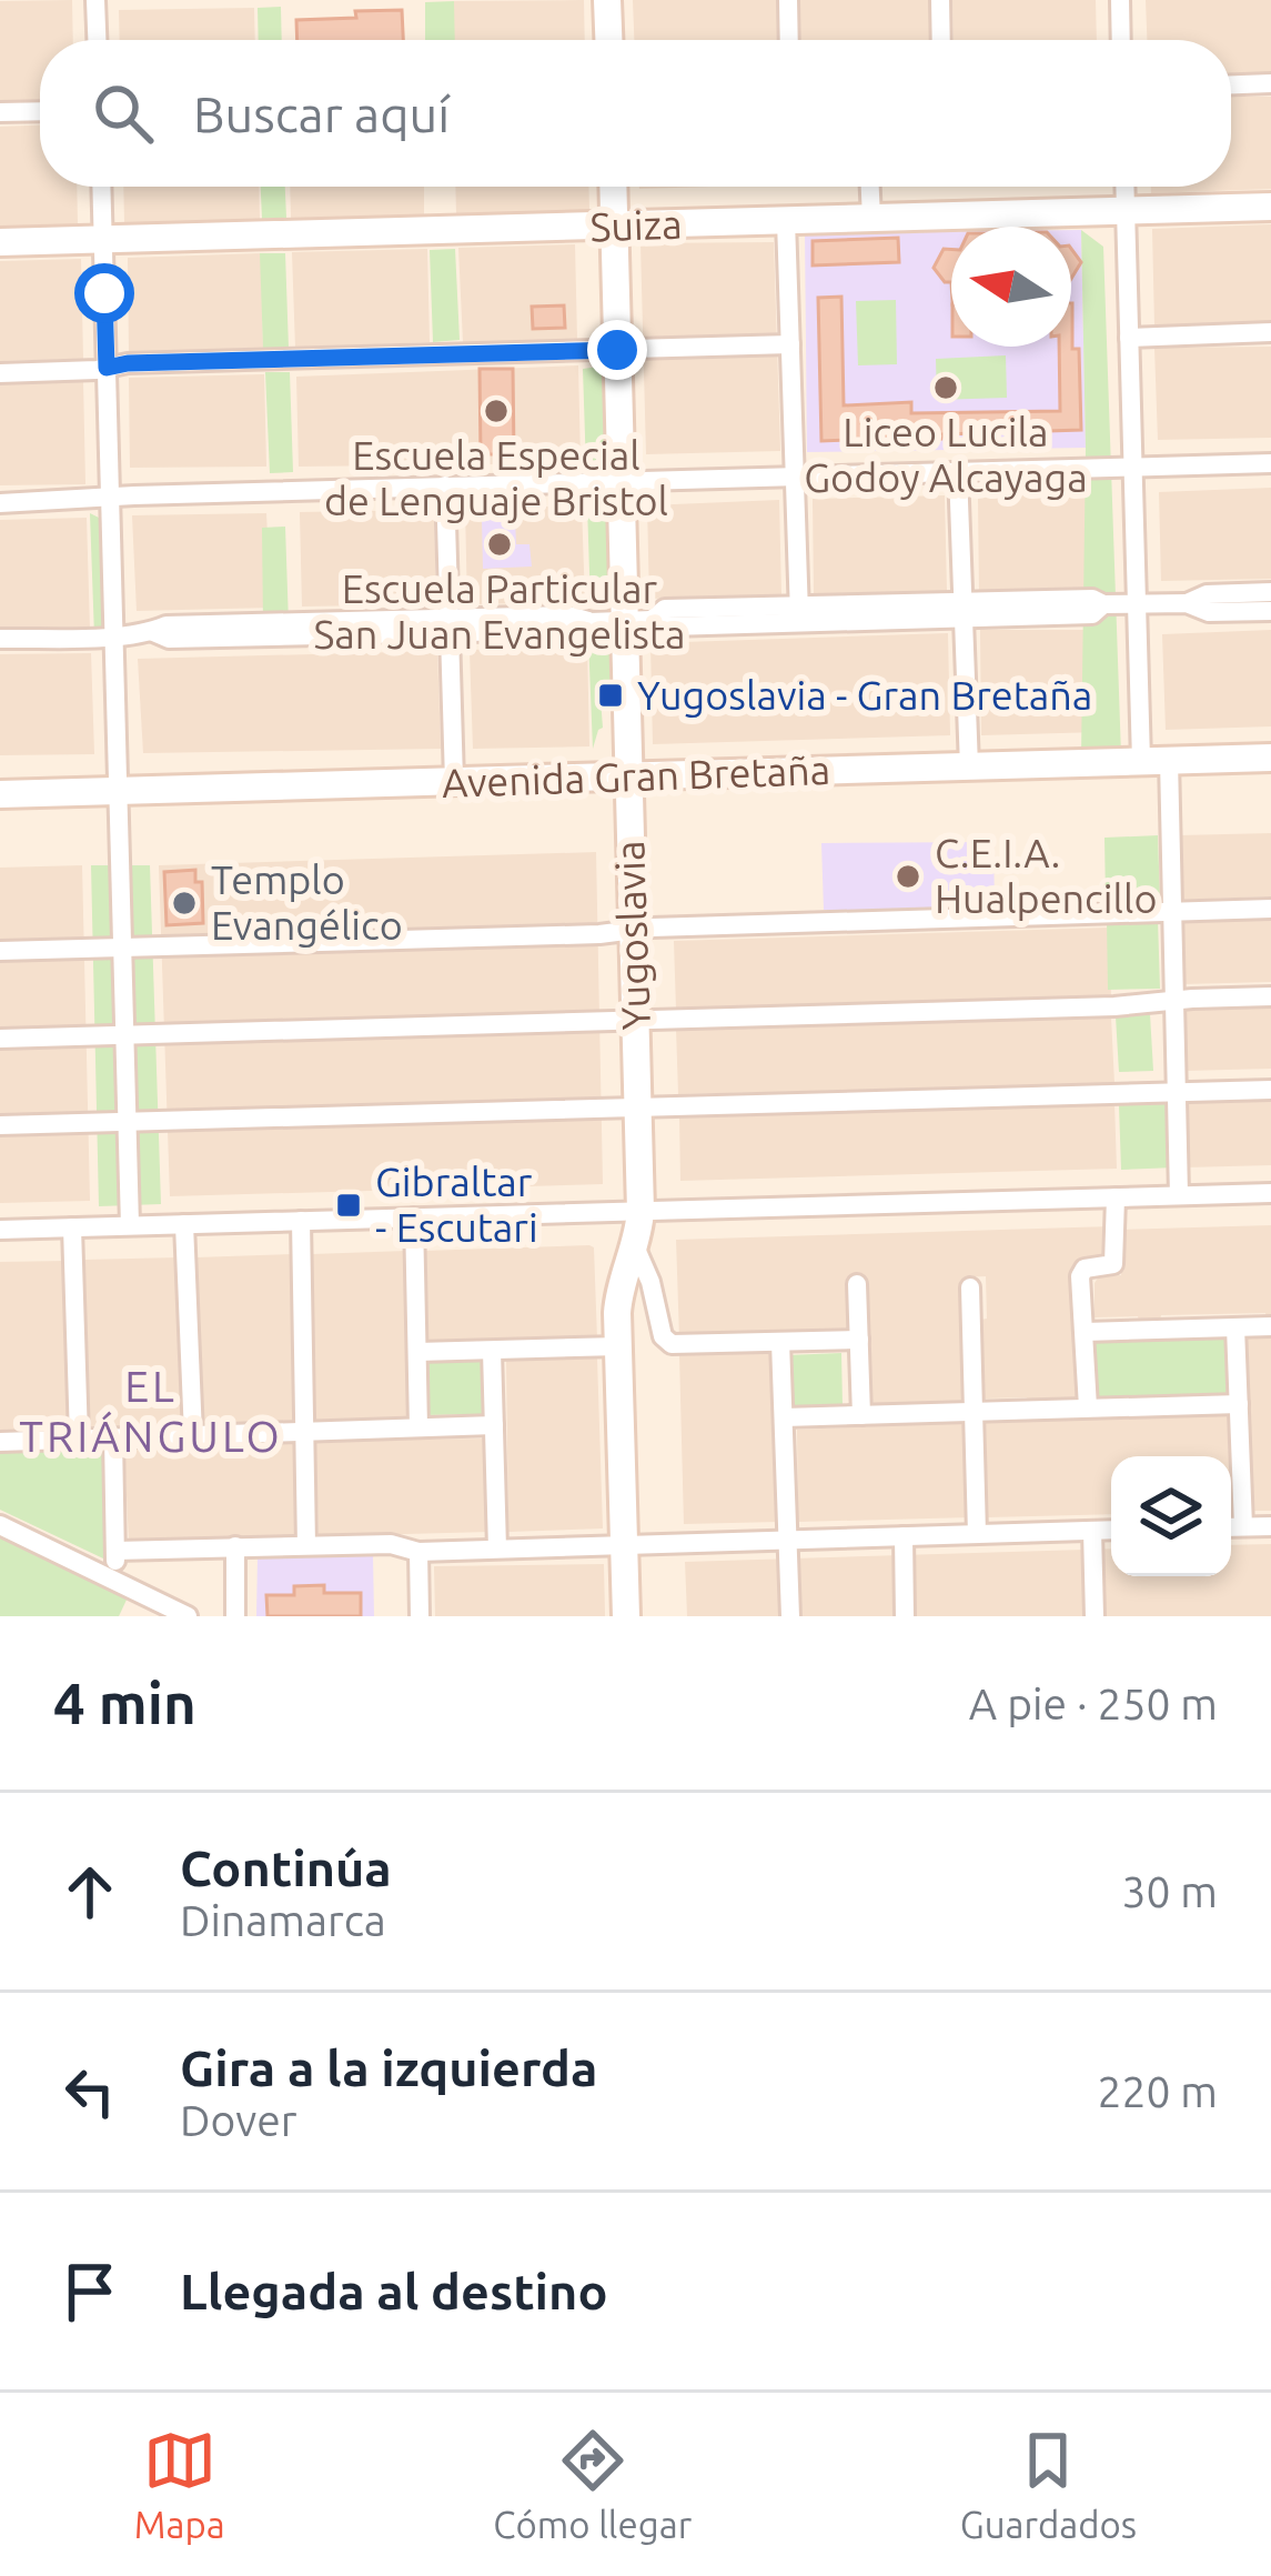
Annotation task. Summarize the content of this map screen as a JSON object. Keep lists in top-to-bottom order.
{
  "streets": {
    "street": ["Suiza", "Avenida Gran Bretaña", "Yugoslavia"]
  },
  "crossings": [
    ["Suiza", "Yugoslavia"],
    ["Avenida Gran Bretaña", "Yugoslavia"]
  ],
  "districts": ["EL TRIÁNGULO"],
  "places": {
    "other": [
      "Liceo Lucila Godoy Alcayaga",
      "Escuela Especial de Lenguaje Bristol",
      "Escuela Particular San Juan Evangelista",
      "C.E.I.A. Hualpencillo",
      "Templo Evangélico"
    ],
    "transit": ["Yugoslavia - Gran Bretaña", "Gibraltar - Escutari"]
  },
  "north": "left",
  "page": {
    "search": "Buscar aquí",
    "heading": ["4 min", "A pie · 250 m"],
    "list": [
      ["Continúa", "Dinamarca", "30 m"],
      ["Gira a la izquierda", "Dover", "220 m"],
      "Llegada al destino"
    ],
    "nav": ["Mapa", "Cómo llegar", "Guardados"]
  }
}
